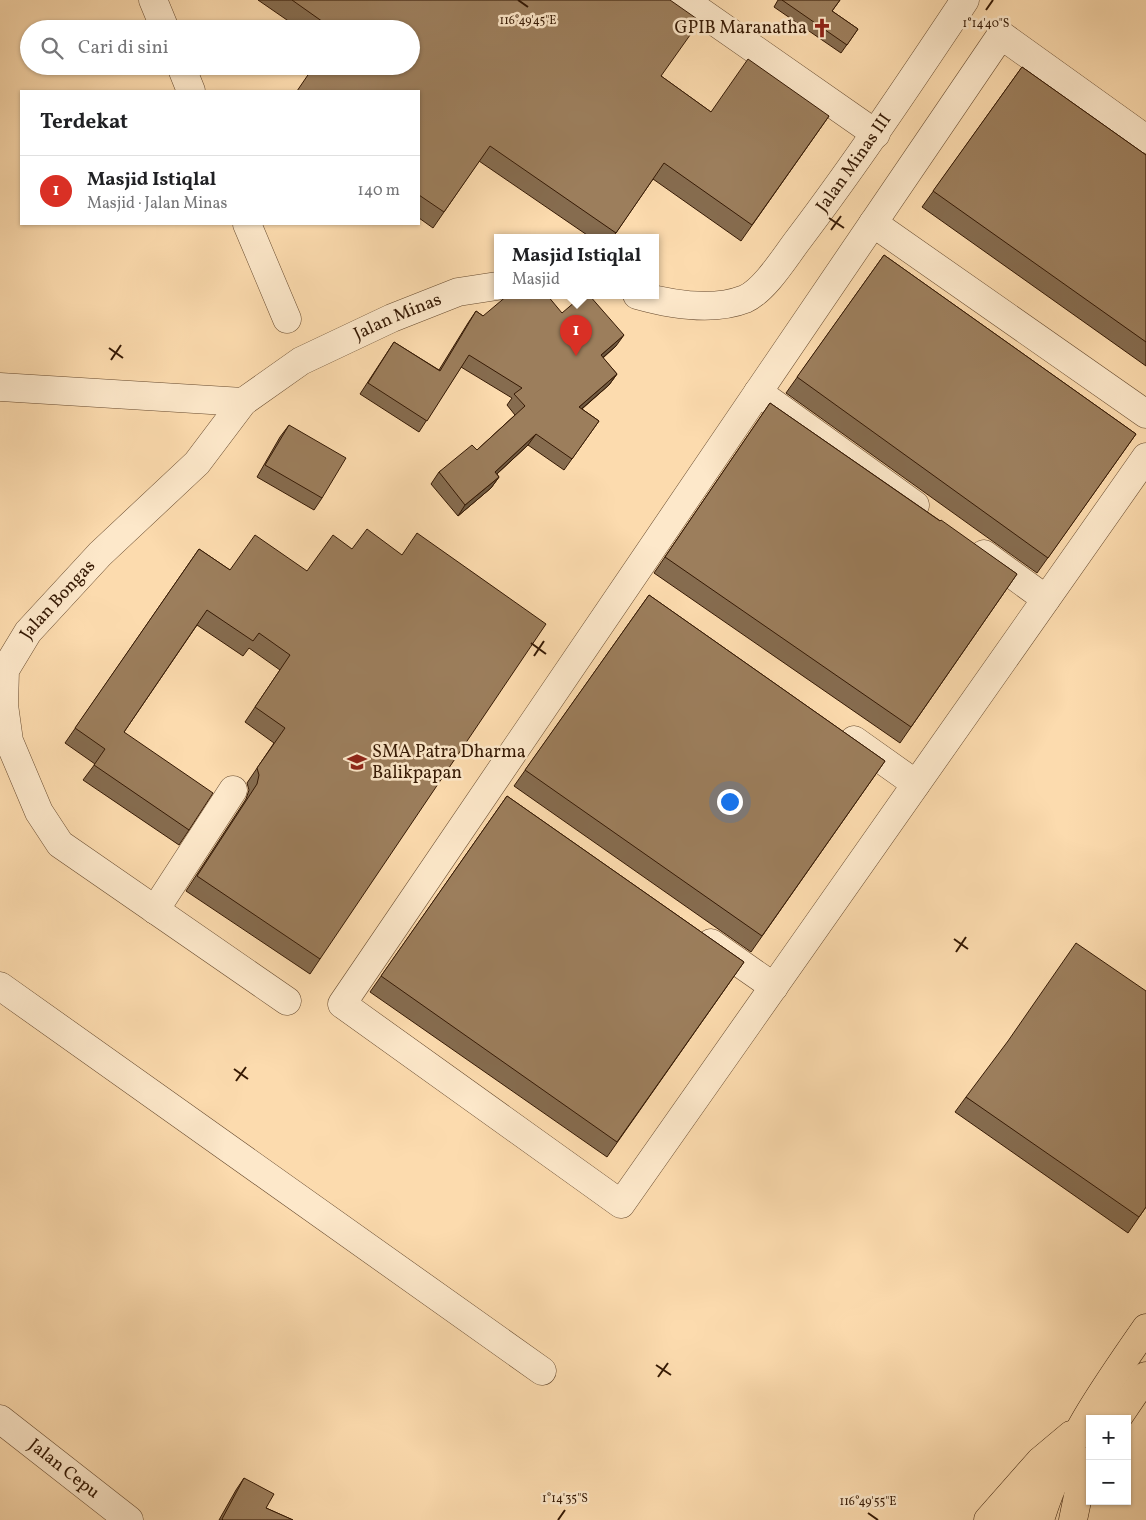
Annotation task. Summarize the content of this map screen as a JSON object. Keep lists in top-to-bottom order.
{
  "streets": {
    "street": [
      "Jalan Minas III",
      "Jalan Minas",
      "Jalan Bongas",
      "Jalan Cepu"
    ]
  },
  "crossings": [
    ["Jalan Minas", "Jalan Bongas"]
  ],
  "places": {
    "church": ["GPIB Maranatha"],
    "school or university": ["SMA Patra Dharma Balikpapan"]
  },
  "page": {
    "search": "Cari di sini",
    "heading": "Terdekat",
    "list": [
      {
        "mark": "1",
        "name": "Masjid Istiqlal",
        "note": "Masjid · Jalan Minas",
        "value": "140 m"
      }
    ],
    "popup": ["Masjid Istiqlal", "Masjid"],
    "pins": "1",
    "map_buttons": ["+", "−"]
  },
  "coordinates": [
    "116°49'45\"E",
    "1°14'40\"S",
    "1°14'35\"S",
    "116°49'55\"E"
  ]
}
